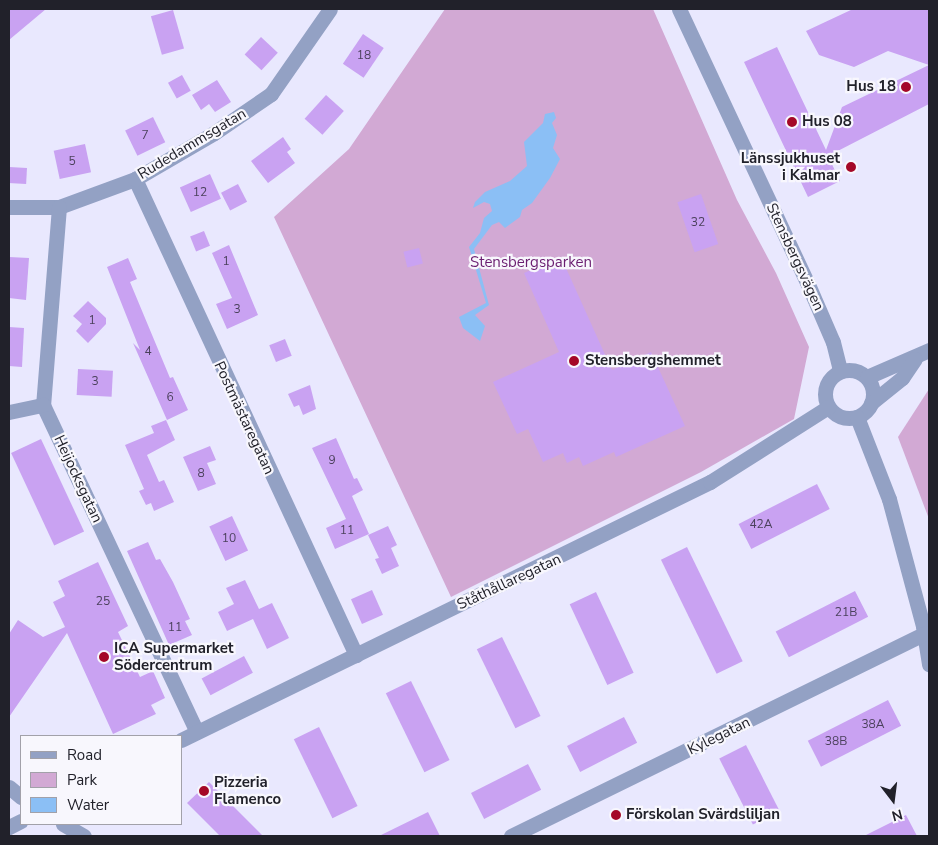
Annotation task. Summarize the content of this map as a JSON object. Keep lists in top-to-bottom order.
{
  "streets": {
    "street": [
      "Rudedammsgatan",
      "Stensbergsvägen",
      "Postmästaregatan",
      "Heijocksgatan",
      "Ståthållaregatan",
      "Kylegatan"
    ]
  },
  "crossings": [
    ["Rudedammsgatan", "Postmästaregatan"],
    ["Rudedammsgatan", "Heijocksgatan"],
    ["Stensbergsvägen", "Ståthållaregatan"],
    ["Postmästaregatan", "Ståthållaregatan"],
    ["Heijocksgatan", "Ståthållaregatan"]
  ],
  "parks": ["Stensbergsparken"],
  "places": [
    "Hus 18",
    "Hus 08",
    "Länssjukhuset i Kalmar",
    "Stensbergshemmet",
    "ICA Supermarket Södercentrum",
    "Pizzeria Flamenco",
    "Förskolan Svärdsliljan"
  ],
  "house_numbers": [
    "18",
    "7",
    "5",
    "12",
    "32",
    "1",
    "3",
    "1",
    "4",
    "3",
    "6",
    "9",
    "8",
    "42A",
    "11",
    "10",
    "25",
    "21B",
    "11",
    "38A",
    "38B"
  ],
  "legend": ["Road", "Park", "Water"],
  "north": "bottom"
}
